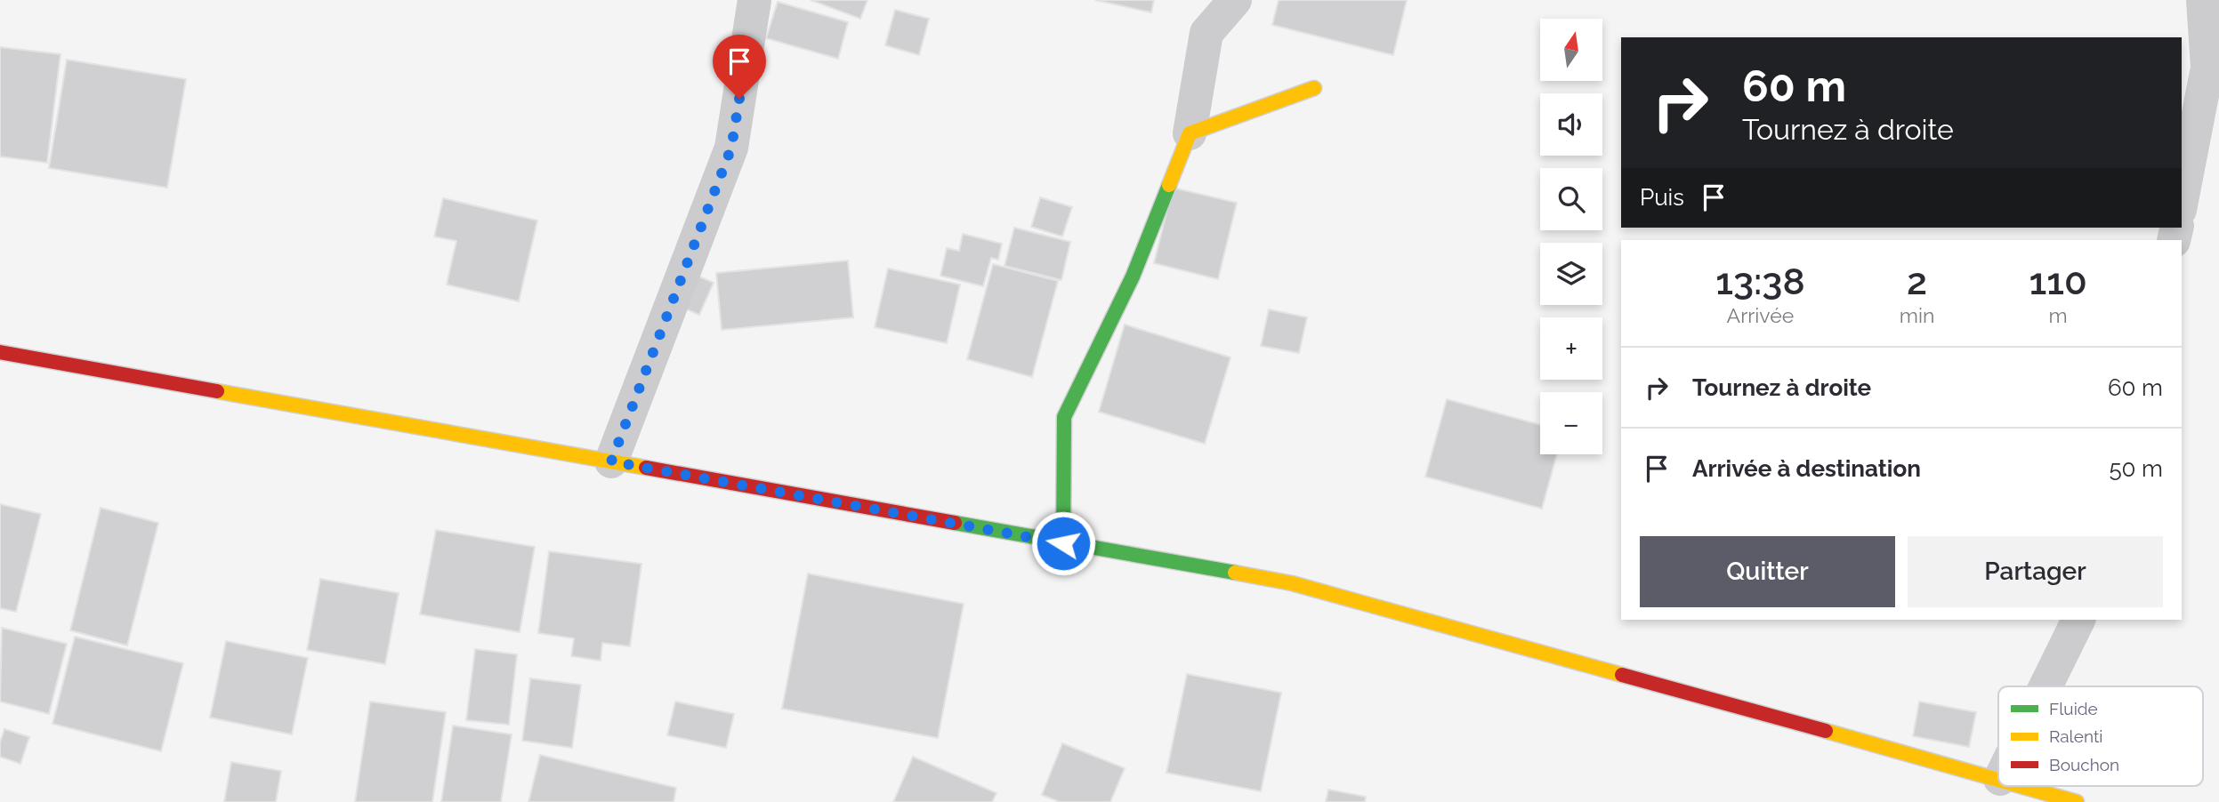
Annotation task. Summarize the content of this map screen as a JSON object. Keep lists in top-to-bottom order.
{
  "legend": ["Fluide", "Ralenti", "Bouchon"],
  "north": "top",
  "page": {
    "map_buttons": ["+", "−"],
    "turn": ["60 m", "Tournez à droite"],
    "then": "Puis",
    "eta": [
      "13:38",
      "Arrivée",
      "2",
      "min",
      "110",
      "m"
    ],
    "list": [
      {
        "name": "Tournez à droite",
        "value": "60 m"
      },
      {
        "name": "Arrivée à destination",
        "value": "50 m"
      }
    ],
    "buttons": ["Quitter", "Partager"]
  }
}
